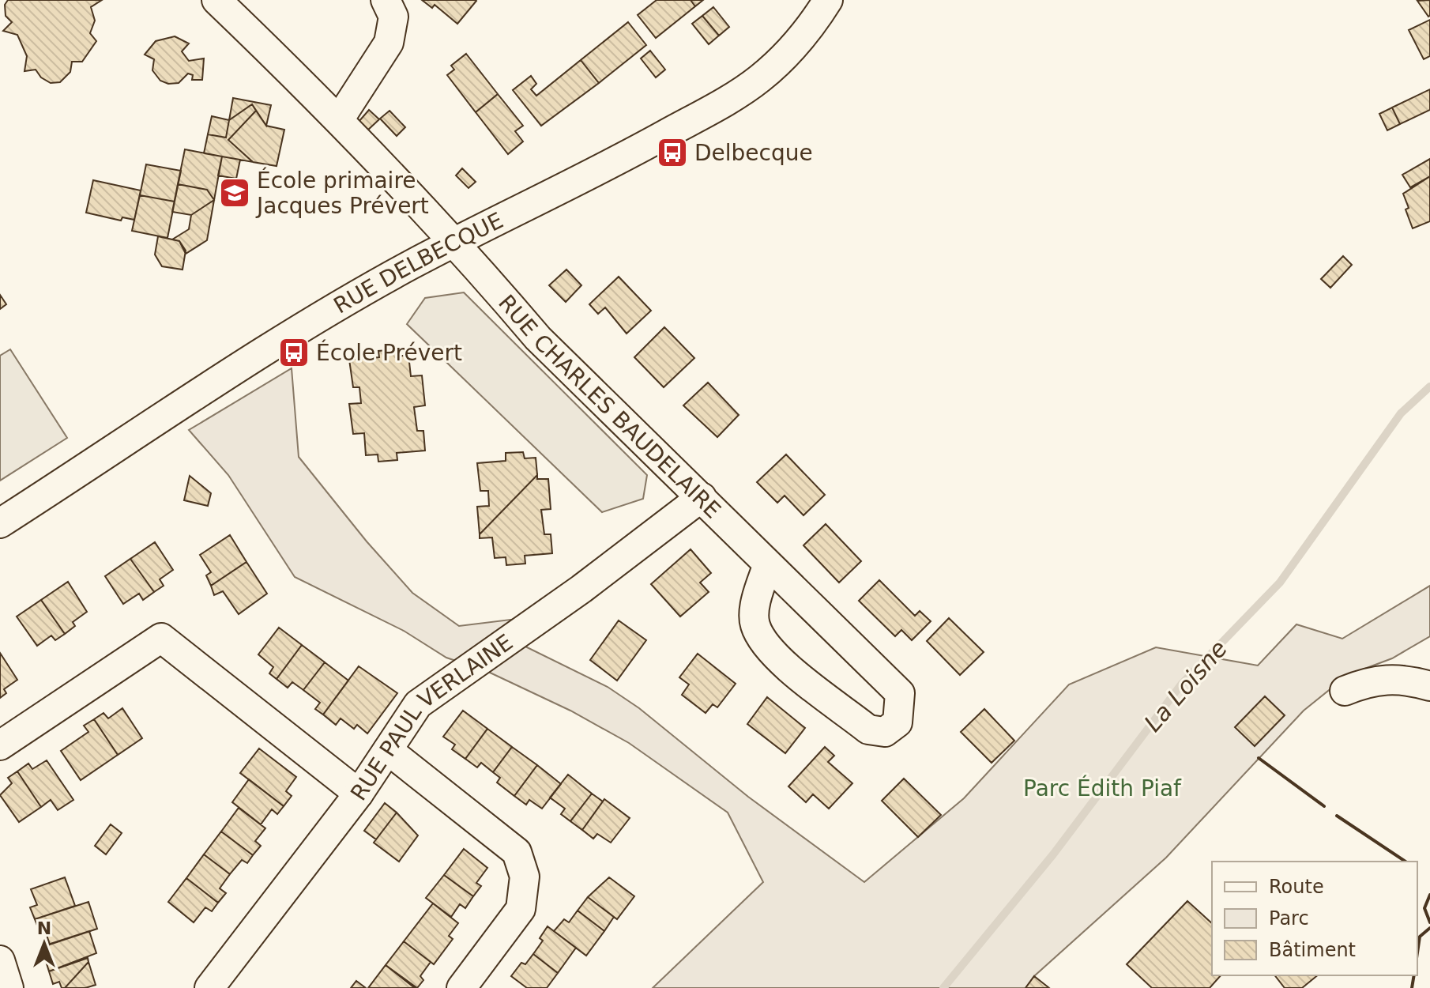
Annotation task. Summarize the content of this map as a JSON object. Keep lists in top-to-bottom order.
{
  "streets": {
    "street": ["RUE DELBECQUE", "RUE CHARLES BAUDELAIRE", "RUE PAUL VERLAINE"]
  },
  "crossings": [
    ["RUE DELBECQUE", "RUE CHARLES BAUDELAIRE"],
    ["RUE CHARLES BAUDELAIRE", "RUE PAUL VERLAINE"]
  ],
  "water": ["La Loisne"],
  "parks": ["Parc Édith Piaf"],
  "places": {
    "bus stop": ["Delbecque", "École Prévert"],
    "school or university": ["École primaire Jacques Prévert"]
  },
  "legend": ["Route", "Parc", "Bâtiment"],
  "north": "top"
}
